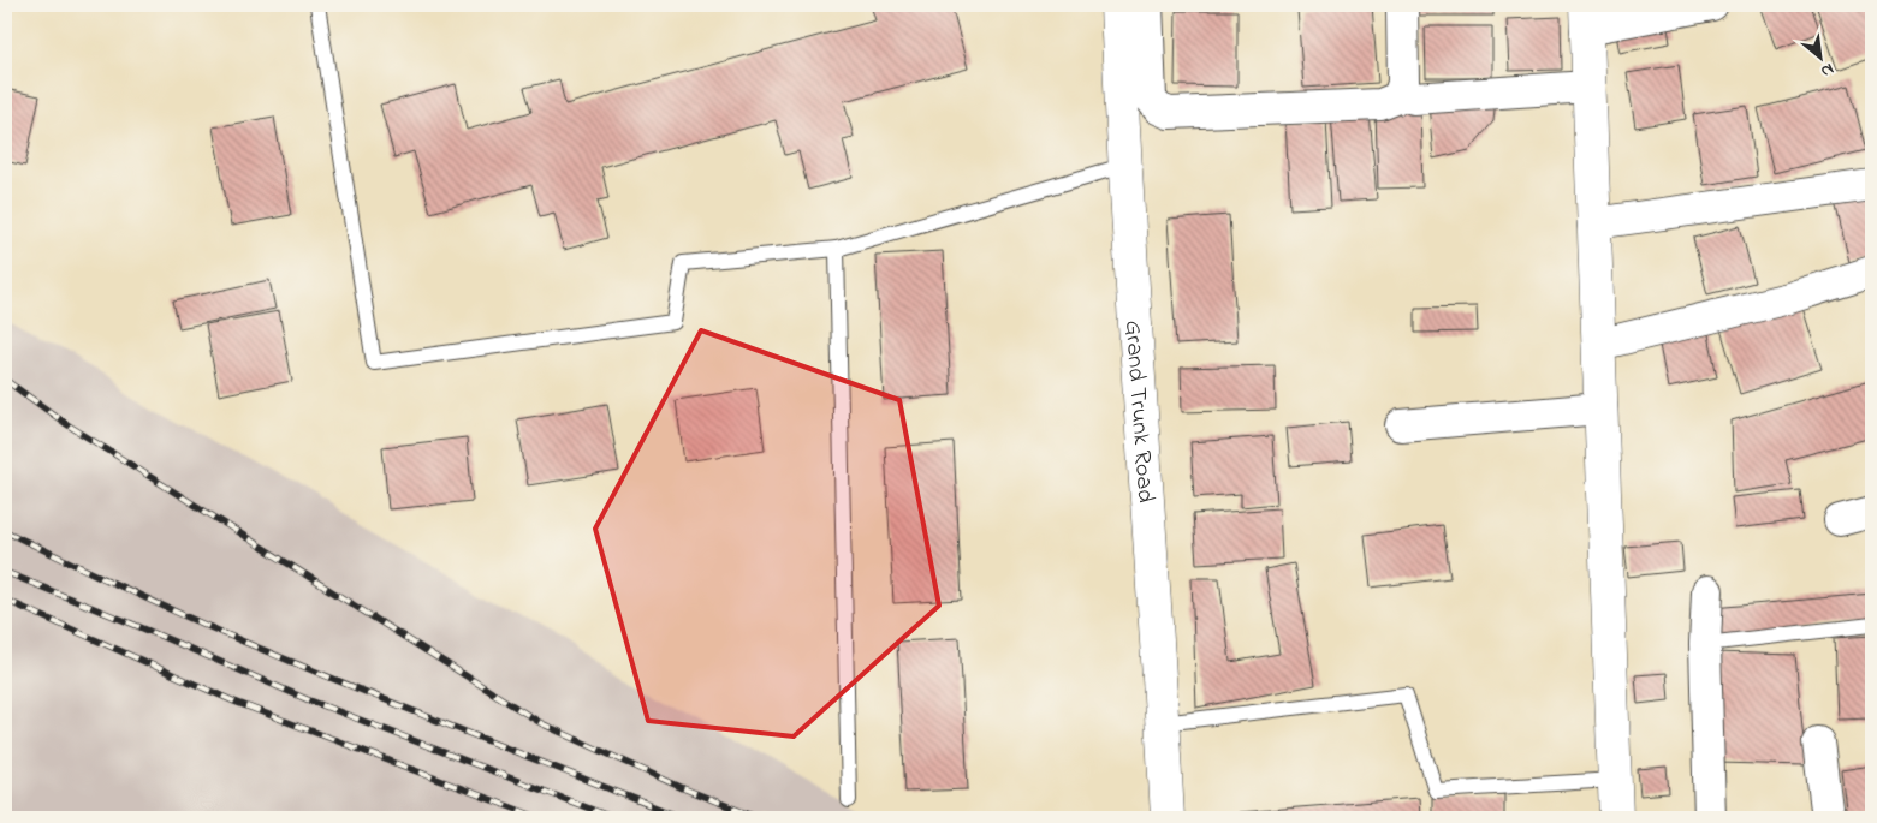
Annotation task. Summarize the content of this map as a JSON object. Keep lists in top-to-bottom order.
{
  "streets": {
    "main road": ["Grand Trunk Road"]
  },
  "north": "bottom right"
}
